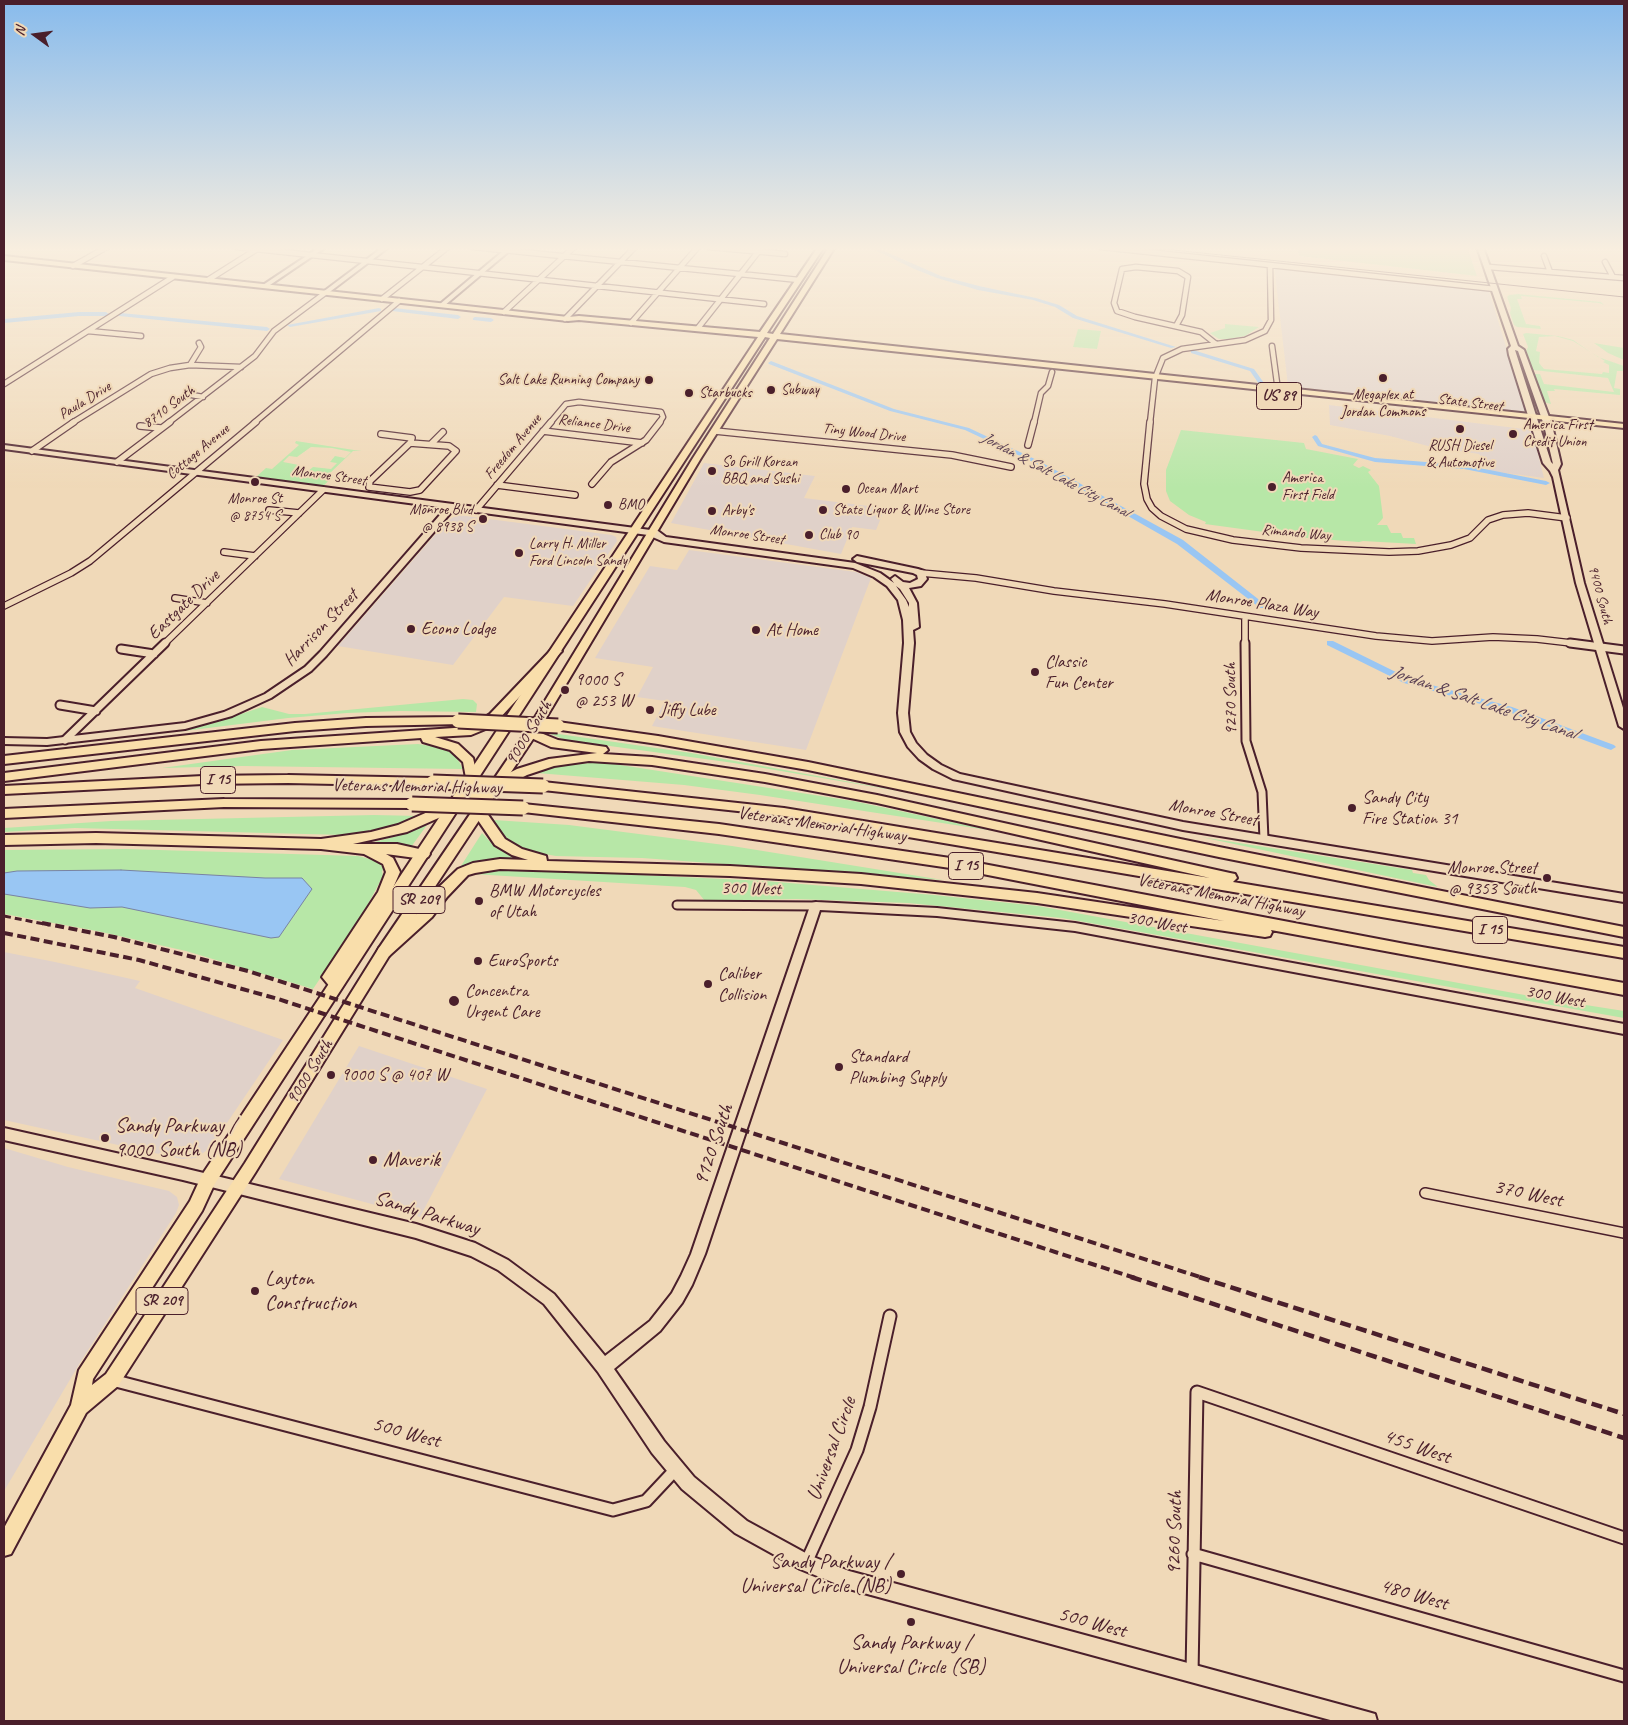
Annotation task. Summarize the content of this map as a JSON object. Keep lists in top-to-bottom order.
{
  "streets": {
    "highway": ["I 15", "Veterans Memorial Highway"],
    "main road": [
      "US 89",
      "State Street",
      "9000 South",
      "SR 209"
    ],
    "street": [
      "Paula Drive",
      "8710 South",
      "Reliance Drive",
      "Tiny Wood Drive",
      "Freedom Avenue",
      "Cottage Avenue",
      "Monroe Street",
      "Rimando Way",
      "9400 South",
      "Monroe Plaza Way",
      "Eastgate Drive",
      "Harrison Street",
      "9270 South",
      "300 West",
      "9120 South",
      "370 West",
      "Sandy Parkway",
      "500 West",
      "455 West",
      "Universal Circle",
      "9260 South",
      "480 West"
    ]
  },
  "crossings": [
    ["Paula Drive", "8710 South"],
    ["Paula Drive", "Monroe Street"],
    ["State Street", "Rimando Way"],
    ["State Street", "9400 South"],
    ["State Street", "9000 South"],
    ["8710 South", "Monroe Street"],
    ["Reliance Drive", "Freedom Avenue"],
    ["Tiny Wood Drive", "9000 South"],
    ["Freedom Avenue", "Monroe Street"],
    ["Cottage Avenue", "Monroe Street"],
    ["Monroe Street", "Eastgate Drive"],
    ["Monroe Street", "Harrison Street"],
    ["Monroe Street", "9270 South"],
    ["Monroe Street", "9000 South"],
    ["Rimando Way", "9400 South"],
    ["9400 South", "Monroe Plaza Way"],
    ["Monroe Plaza Way", "9270 South"],
    ["Eastgate Drive", "Harrison Street"],
    ["9000 South", "Sandy Parkway"],
    ["9000 South", "500 West"],
    ["300 West", "9120 South"],
    ["9120 South", "Sandy Parkway"],
    ["Sandy Parkway", "500 West"],
    ["Sandy Parkway", "Universal Circle"],
    ["500 West", "Universal Circle"],
    ["500 West", "9260 South"],
    ["455 West", "9260 South"],
    ["9260 South", "480 West"]
  ],
  "water": ["Jordan & Salt Lake City Canal"],
  "places": [
    "Megaplex at Jordan Commons",
    "Salt Lake Running Company",
    "Subway",
    "Starbucks",
    "RUSH Diesel & Automotive",
    "America First Credit Union",
    "So Grill Korean BBQ and Sushi",
    "Monroe St @ 8754 S",
    "America First Field",
    "Ocean Mart",
    "BMO",
    "State Liquor & Wine Store",
    "Arby's",
    "Monroe Blvd @ 8938 S",
    "Club 90",
    "Larry H. Miller Ford Lincoln Sandy",
    "Econo Lodge",
    "At Home",
    "Classic Fun Center",
    "9000 S @ 253 W",
    "Jiffy Lube",
    "Sandy City Fire Station 31",
    "Monroe Street @ 9353 South",
    "BMW Motorcycles of Utah",
    "EuroSports",
    "Caliber Collision",
    "Concentra Urgent Care",
    "Standard Plumbing Supply",
    "9000 S @ 407 W",
    "Sandy Parkway / 9000 South (NB)",
    "Maverik",
    "Layton Construction",
    "Sandy Parkway / Universal Circle (NB)",
    "Sandy Parkway / Universal Circle (SB)"
  ],
  "north": "left"
}
